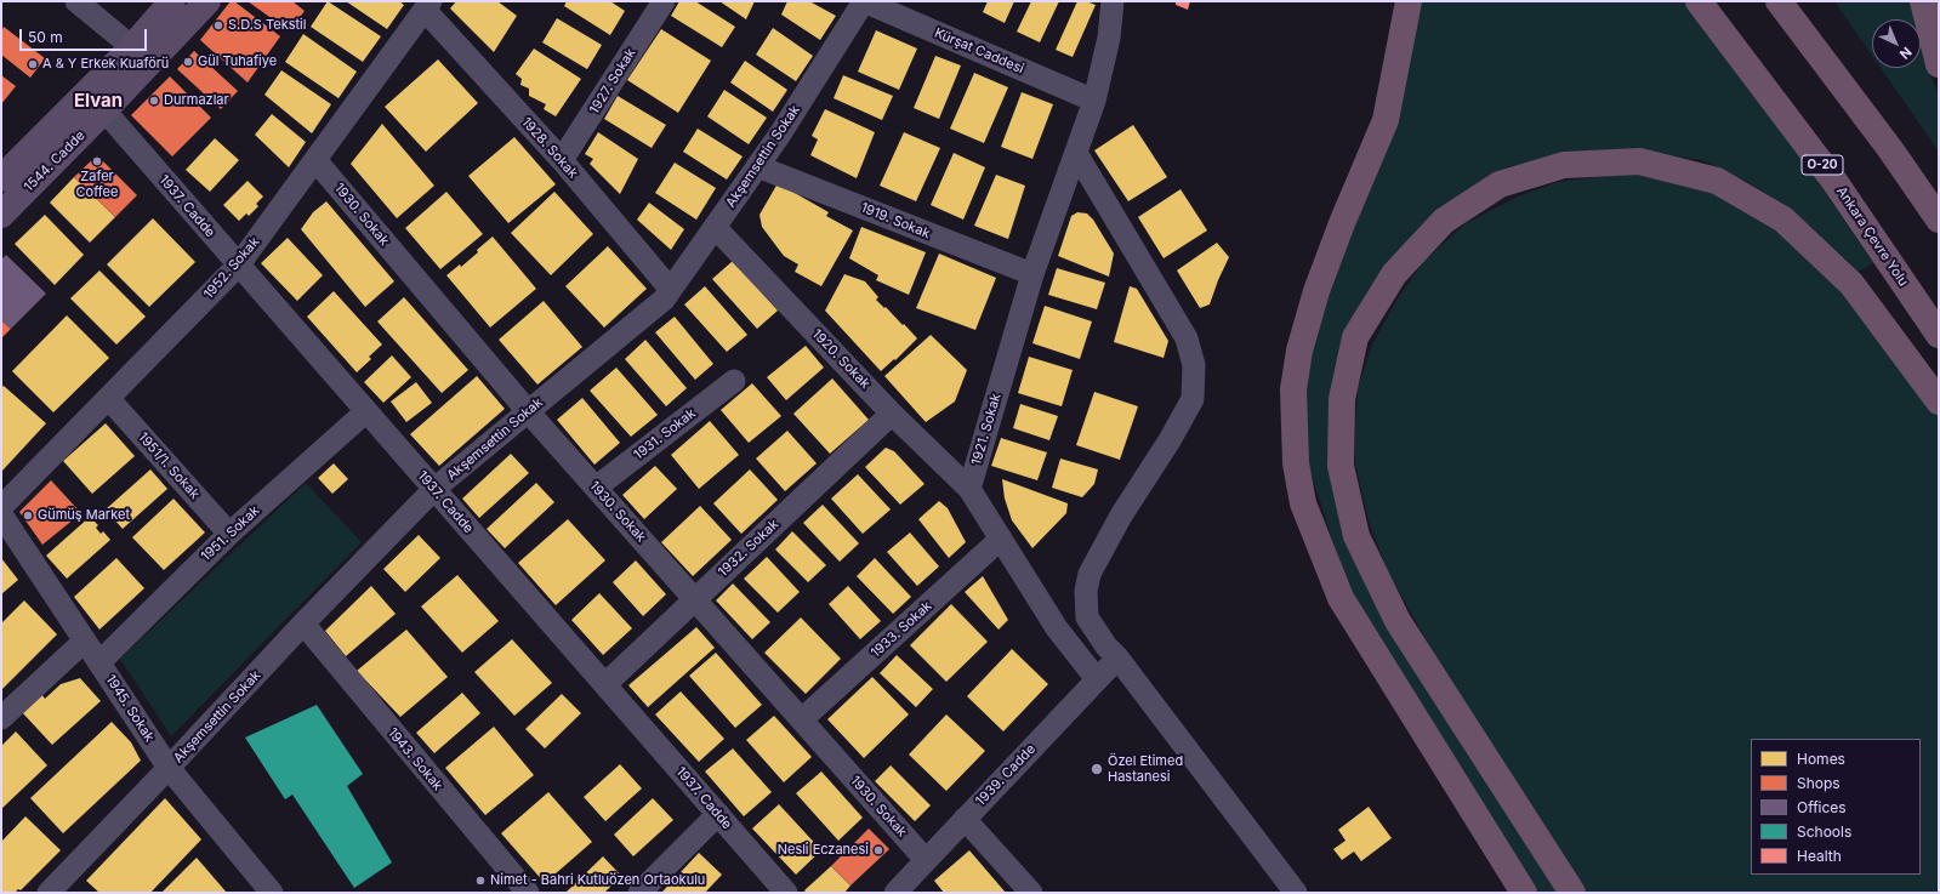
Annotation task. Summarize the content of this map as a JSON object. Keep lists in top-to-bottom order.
{
  "streets": {
    "highway": ["O-20", "Ankara Çevre Yolu"],
    "main road": ["1544. Cadde"],
    "street": [
      "Kürşat Caddesi",
      "1927. Sokak",
      "1928. Sokak",
      "Akşemsettin Sokak",
      "1937. Cadde",
      "1930. Sokak",
      "1919. Sokak",
      "1952. Sokak",
      "1920. Sokak",
      "1921. Sokak",
      "1931. Sokak",
      "1951/1. Sokak",
      "1951. Sokak",
      "1932. Sokak",
      "1933. Sokak",
      "1945. Sokak",
      "1943. Sokak",
      "1939. Cadde"
    ]
  },
  "crossings": [
    ["Kürşat Caddesi", "Akşemsettin Sokak"],
    ["Kürşat Caddesi", "1921. Sokak"],
    ["1927. Sokak", "1928. Sokak"],
    ["1928. Sokak", "Akşemsettin Sokak"],
    ["1928. Sokak", "1952. Sokak"],
    ["Akşemsettin Sokak", "1937. Cadde"],
    ["Akşemsettin Sokak", "1930. Sokak"],
    ["Akşemsettin Sokak", "1919. Sokak"],
    ["Akşemsettin Sokak", "1920. Sokak"],
    ["Akşemsettin Sokak", "1945. Sokak"],
    ["Akşemsettin Sokak", "1943. Sokak"],
    ["1544. Cadde", "1937. Cadde"],
    ["1937. Cadde", "1952. Sokak"],
    ["1937. Cadde", "1951. Sokak"],
    ["1937. Cadde", "1932. Sokak"],
    ["1930. Sokak", "1952. Sokak"],
    ["1930. Sokak", "1931. Sokak"],
    ["1930. Sokak", "1932. Sokak"],
    ["1930. Sokak", "1933. Sokak"],
    ["1930. Sokak", "1939. Cadde"],
    ["1919. Sokak", "1921. Sokak"],
    ["1952. Sokak", "1951/1. Sokak"],
    ["1920. Sokak", "1921. Sokak"],
    ["1920. Sokak", "1932. Sokak"],
    ["1951/1. Sokak", "1951. Sokak"],
    ["1951. Sokak", "1945. Sokak"]
  ],
  "districts": ["Elvan"],
  "places": [
    "S.D.S Tekstil",
    "Gül Tuhafiye",
    "A & Y Erkek Kuaförü",
    "Durmazlar",
    "Zafer Coffee",
    "Gümüş Market",
    "Özel Etimed Hastanesi",
    "Nesli Eczanesi",
    "Nimet - Bahri Kutluözen Ortaokulu"
  ],
  "legend": [
    "Homes",
    "Shops",
    "Offices",
    "Schools",
    "Health"
  ],
  "scale_bar": "50 m",
  "north": "bottom right"
}
